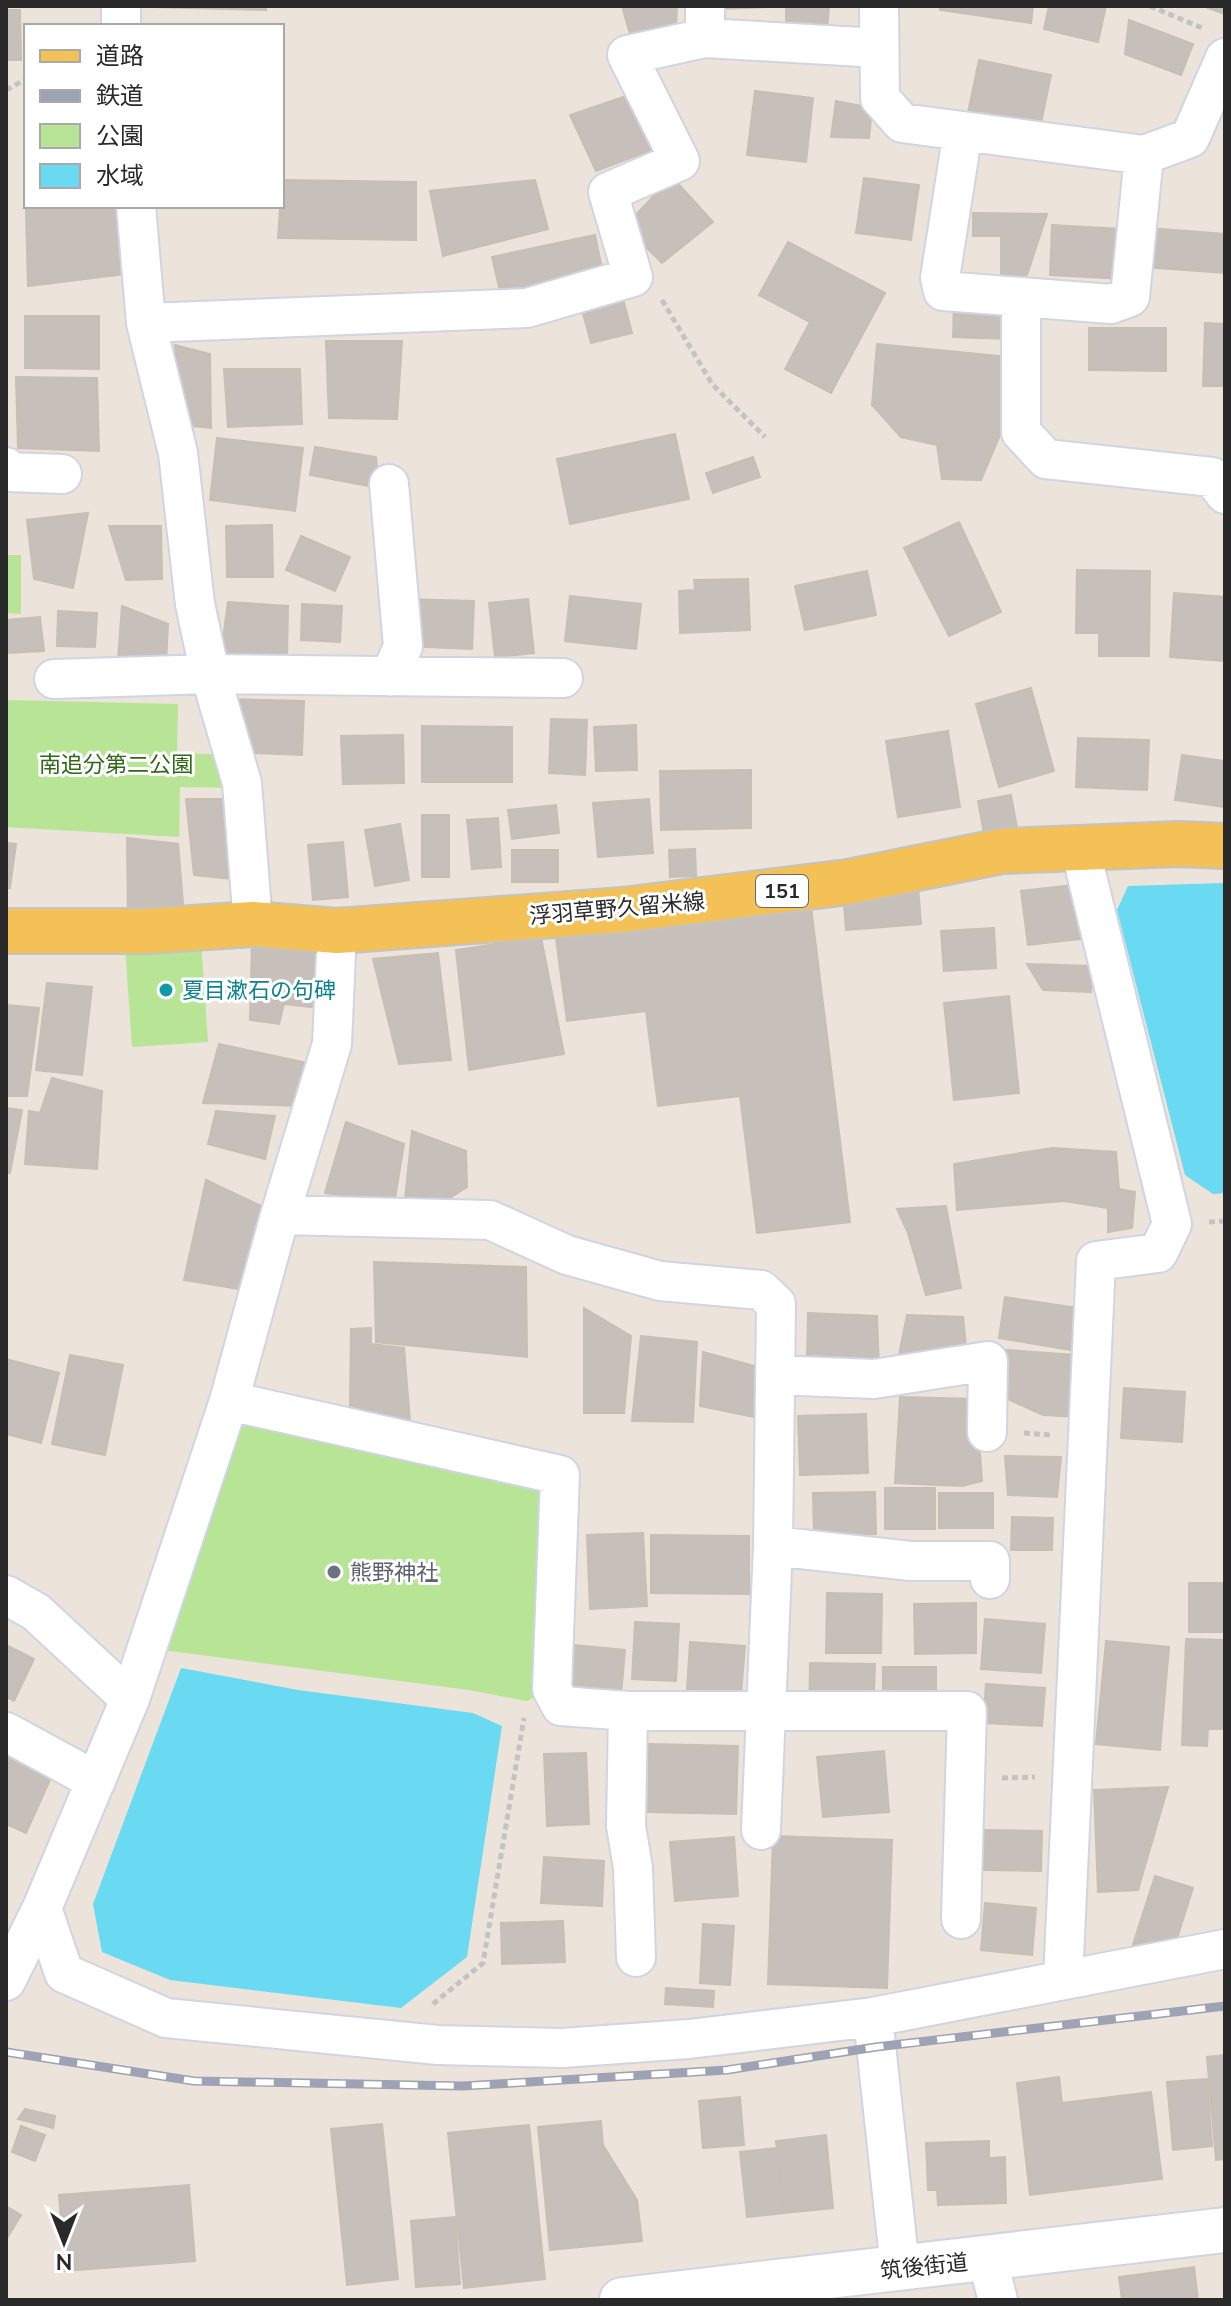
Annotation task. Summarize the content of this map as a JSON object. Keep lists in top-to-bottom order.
{
  "streets": {
    "main road": ["151", "浮羽草野久留米線"],
    "street": ["筑後街道"]
  },
  "parks": ["南追分第二公園"],
  "places": ["夏目漱石の句碑", "熊野神社"],
  "legend": [
    "道路",
    "鉄道",
    "公園",
    "水域"
  ],
  "north": "bottom"
}
